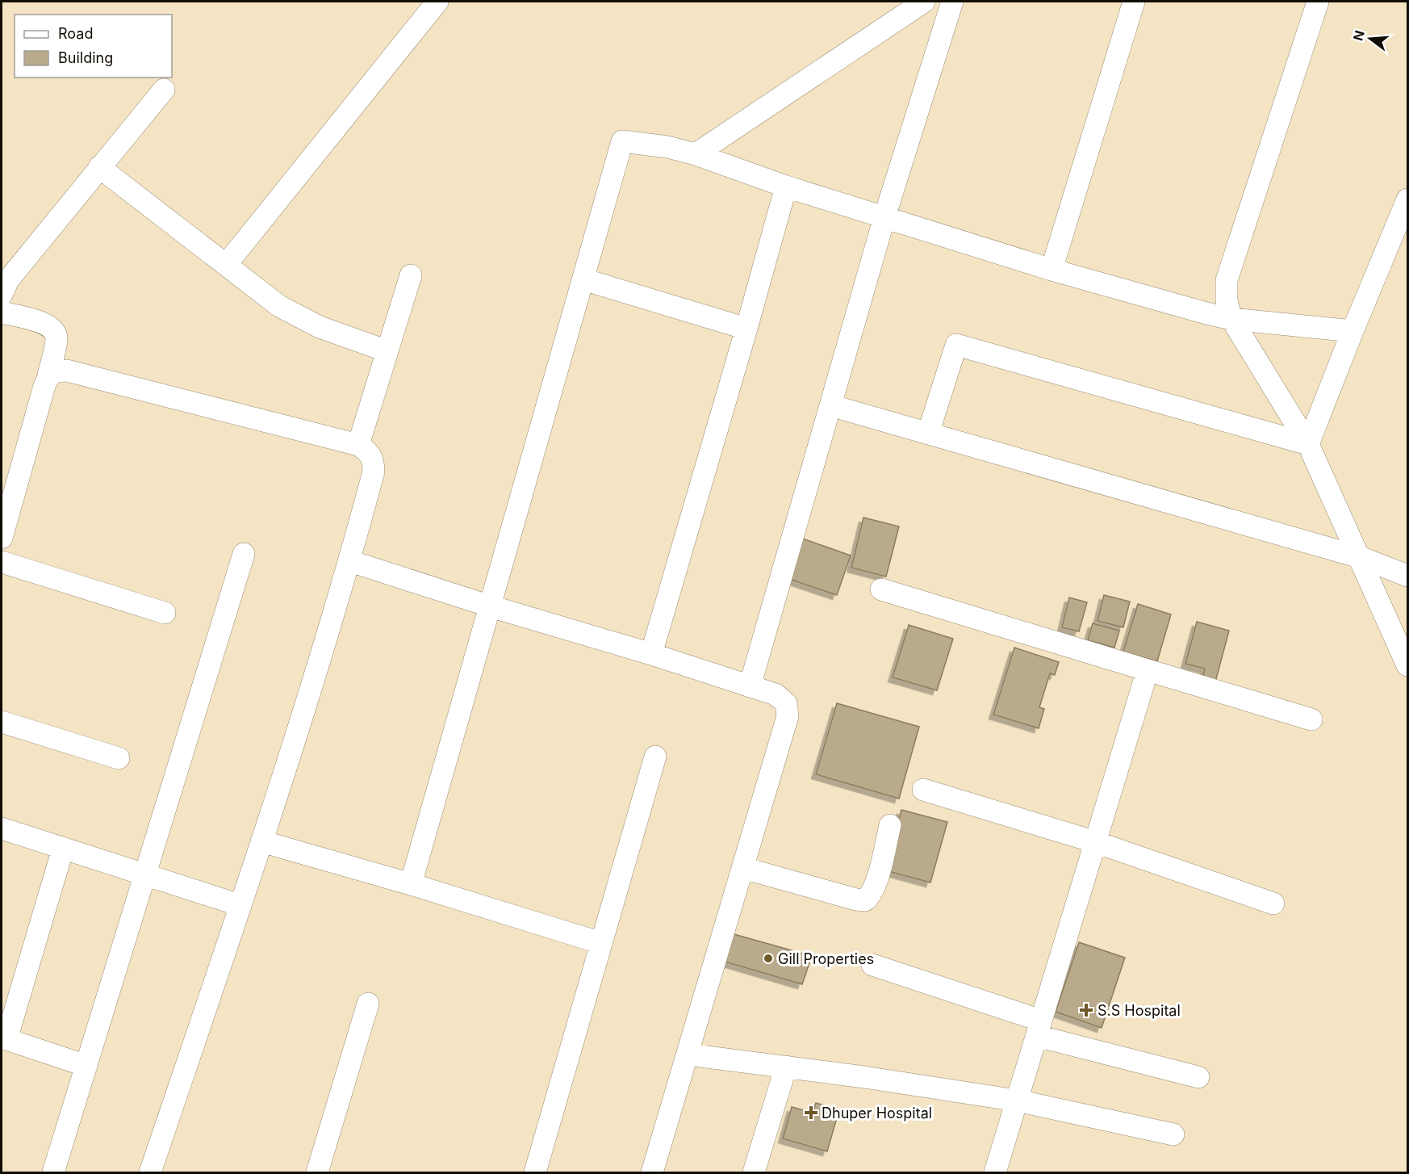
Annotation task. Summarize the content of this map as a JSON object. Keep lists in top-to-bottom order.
{
  "places": {
    "other": ["Gill Properties"],
    "health": ["S.S Hospital", "Dhuper Hospital"]
  },
  "legend": ["Road", "Building"],
  "north": "left"
}
